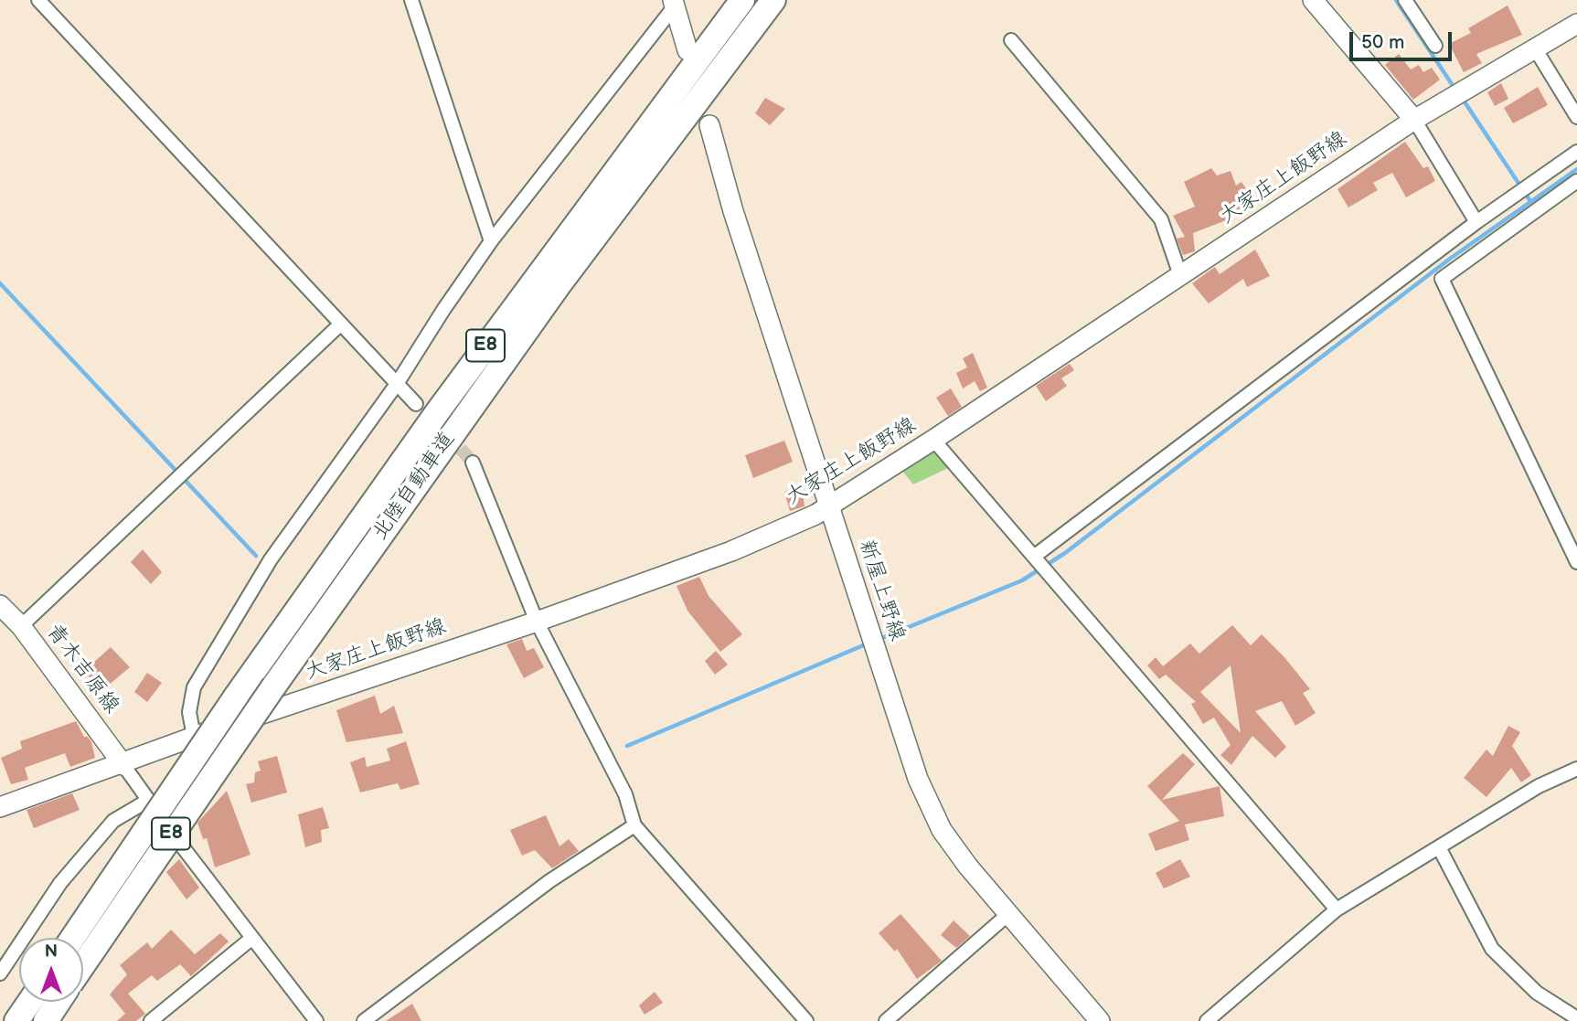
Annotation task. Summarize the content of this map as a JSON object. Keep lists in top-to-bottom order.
{
  "streets": {
    "highway": ["E8", "北陸自動車道"],
    "main road": ["大家庄上飯野線", "新屋上野線", "青木吉原線"]
  },
  "crossings": [
    ["大家庄上飯野線", "新屋上野線"],
    ["大家庄上飯野線", "青木吉原線"]
  ],
  "scale_bar": "50 m",
  "north": "top"
}
